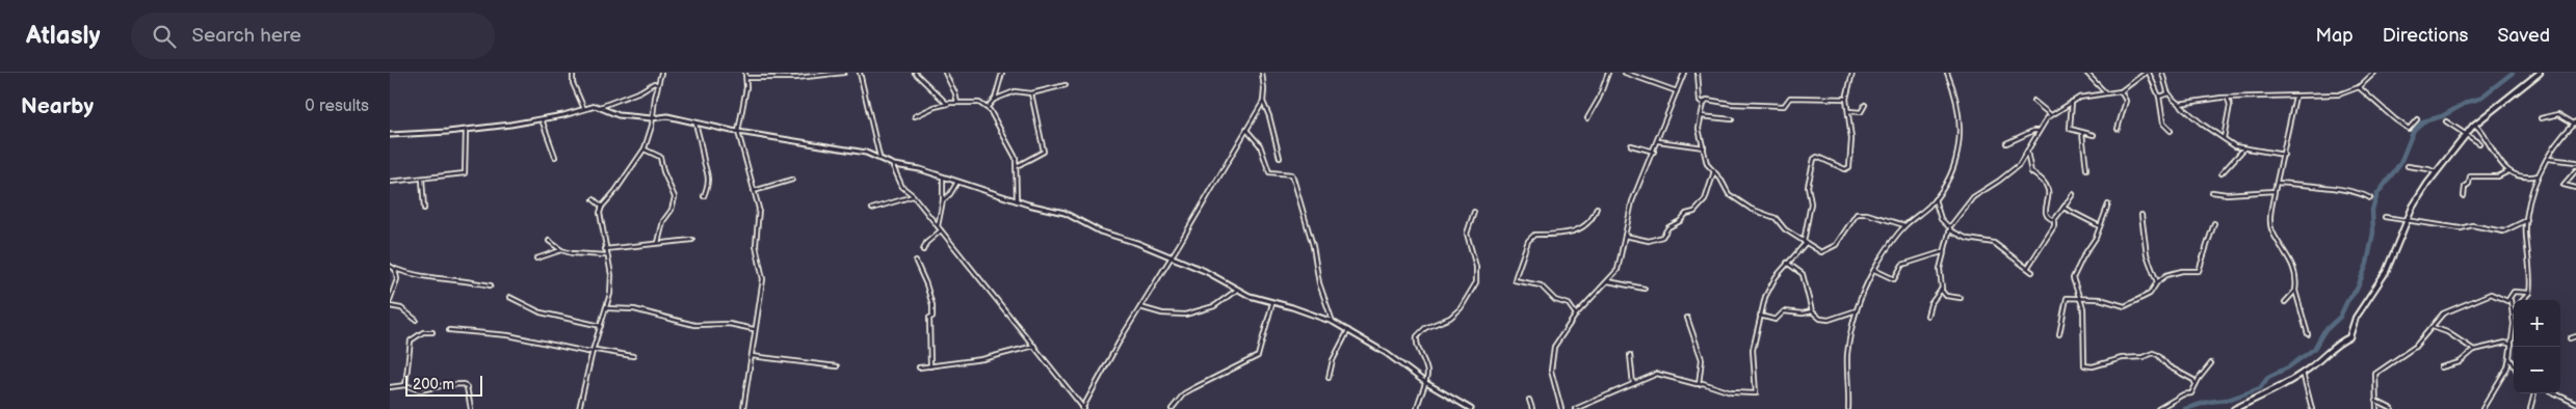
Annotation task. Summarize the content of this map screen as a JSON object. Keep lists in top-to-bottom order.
{
  "scale_bar": "200 m",
  "page": {
    "header": "Atlasly",
    "search": "Search here",
    "nav": ["Map", "Directions", "Saved"],
    "heading": ["Nearby", "0 results"],
    "map_buttons": ["+", "−"],
    "scale": "200 m"
  }
}
